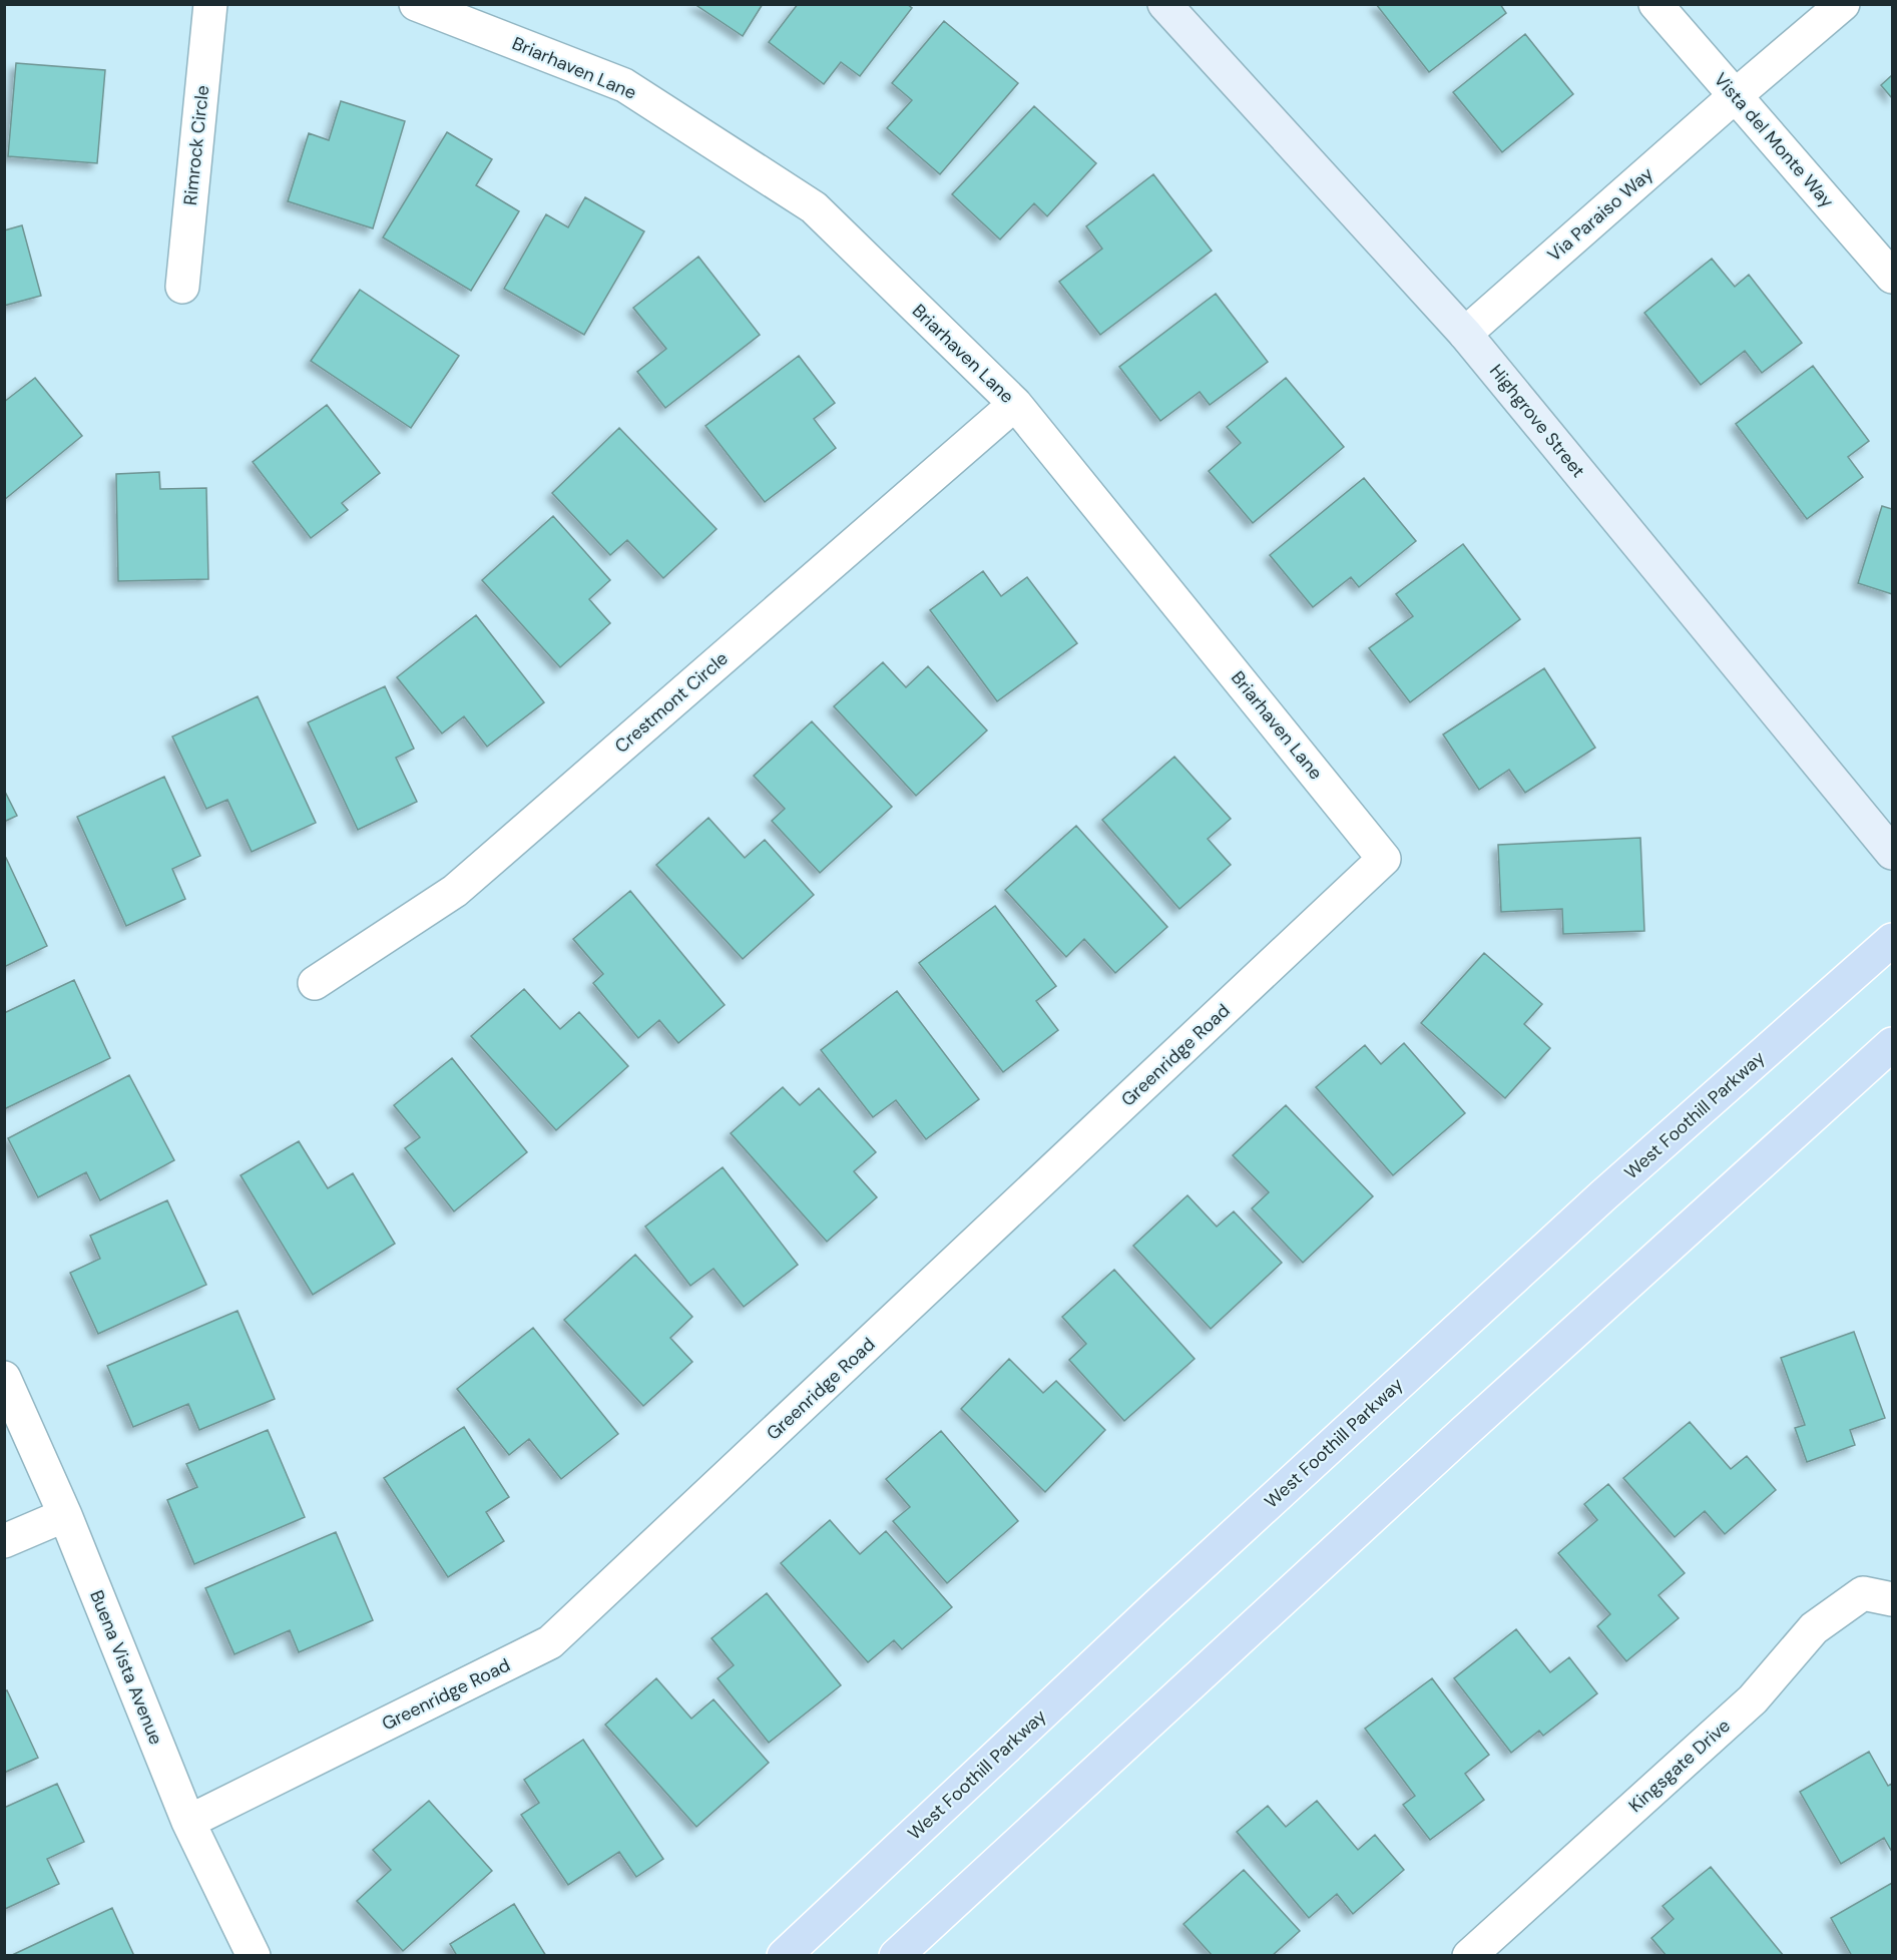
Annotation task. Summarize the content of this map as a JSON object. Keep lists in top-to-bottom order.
{
  "streets": {
    "main road": ["West Foothill Parkway"],
    "street": [
      "Briarhaven Lane",
      "Vista del Monte Way",
      "Rimrock Circle",
      "Via Paraiso Way",
      "Highgrove Street",
      "Crestmont Circle",
      "Greenridge Road",
      "Buena Vista Avenue",
      "Kingsgate Drive"
    ]
  },
  "crossings": [
    ["Briarhaven Lane", "Crestmont Circle"],
    ["Briarhaven Lane", "Greenridge Road"],
    ["Vista del Monte Way", "Via Paraiso Way"],
    ["Via Paraiso Way", "Highgrove Street"],
    ["Greenridge Road", "Buena Vista Avenue"]
  ]
}
